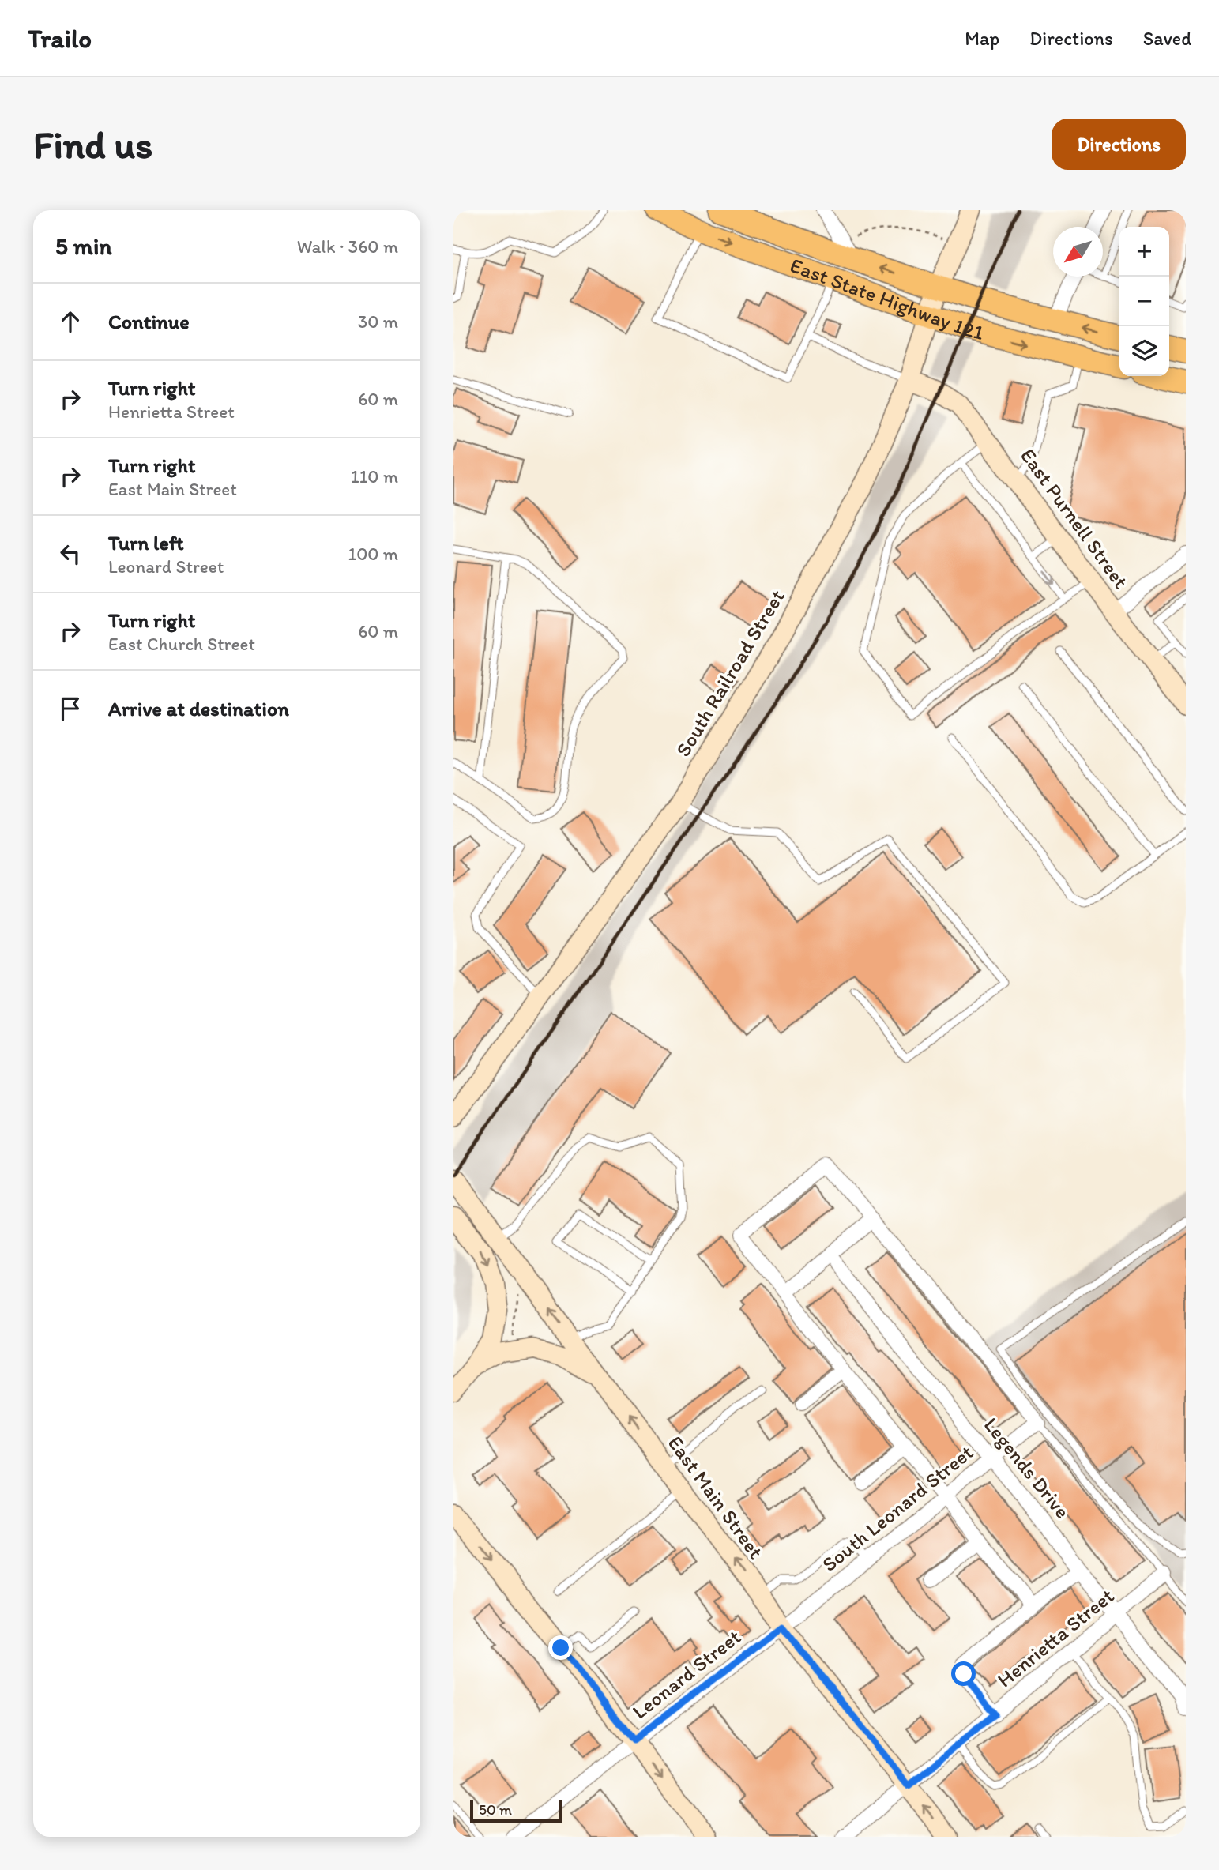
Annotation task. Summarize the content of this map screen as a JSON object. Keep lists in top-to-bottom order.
{
  "streets": {
    "main road": [
      "East State Highway 121",
      "East Purnell Street",
      "South Railroad Street",
      "East Main Street"
    ],
    "street": [
      "Legends Drive",
      "South Leonard Street",
      "Henrietta Street",
      "Leonard Street"
    ]
  },
  "crossings": [
    ["East State Highway 121", "South Railroad Street"],
    ["East Purnell Street", "South Railroad Street"],
    ["Legends Drive", "South Leonard Street"],
    ["Legends Drive", "Henrietta Street"],
    ["East Main Street", "South Leonard Street"],
    ["East Main Street", "Henrietta Street"],
    ["East Main Street", "Leonard Street"],
    ["South Leonard Street", "Leonard Street"]
  ],
  "one_way": ["East Main Street"],
  "scale_bar": "50 m",
  "north": "bottom left",
  "page": {
    "header": "Trailo",
    "nav": ["Map", "Directions", "Saved"],
    "buttons": "Directions",
    "title": "Find us",
    "heading": ["5 min", "Walk · 360 m"],
    "map_buttons": ["+", "−"],
    "list": [
      ["Continue", "30 m"],
      ["Turn right", "Henrietta Street", "60 m"],
      ["Turn right", "East Main Street", "110 m"],
      ["Turn left", "Leonard Street", "100 m"],
      ["Turn right", "East Church Street", "60 m"],
      "Arrive at destination"
    ],
    "scale": "50 m"
  }
}
